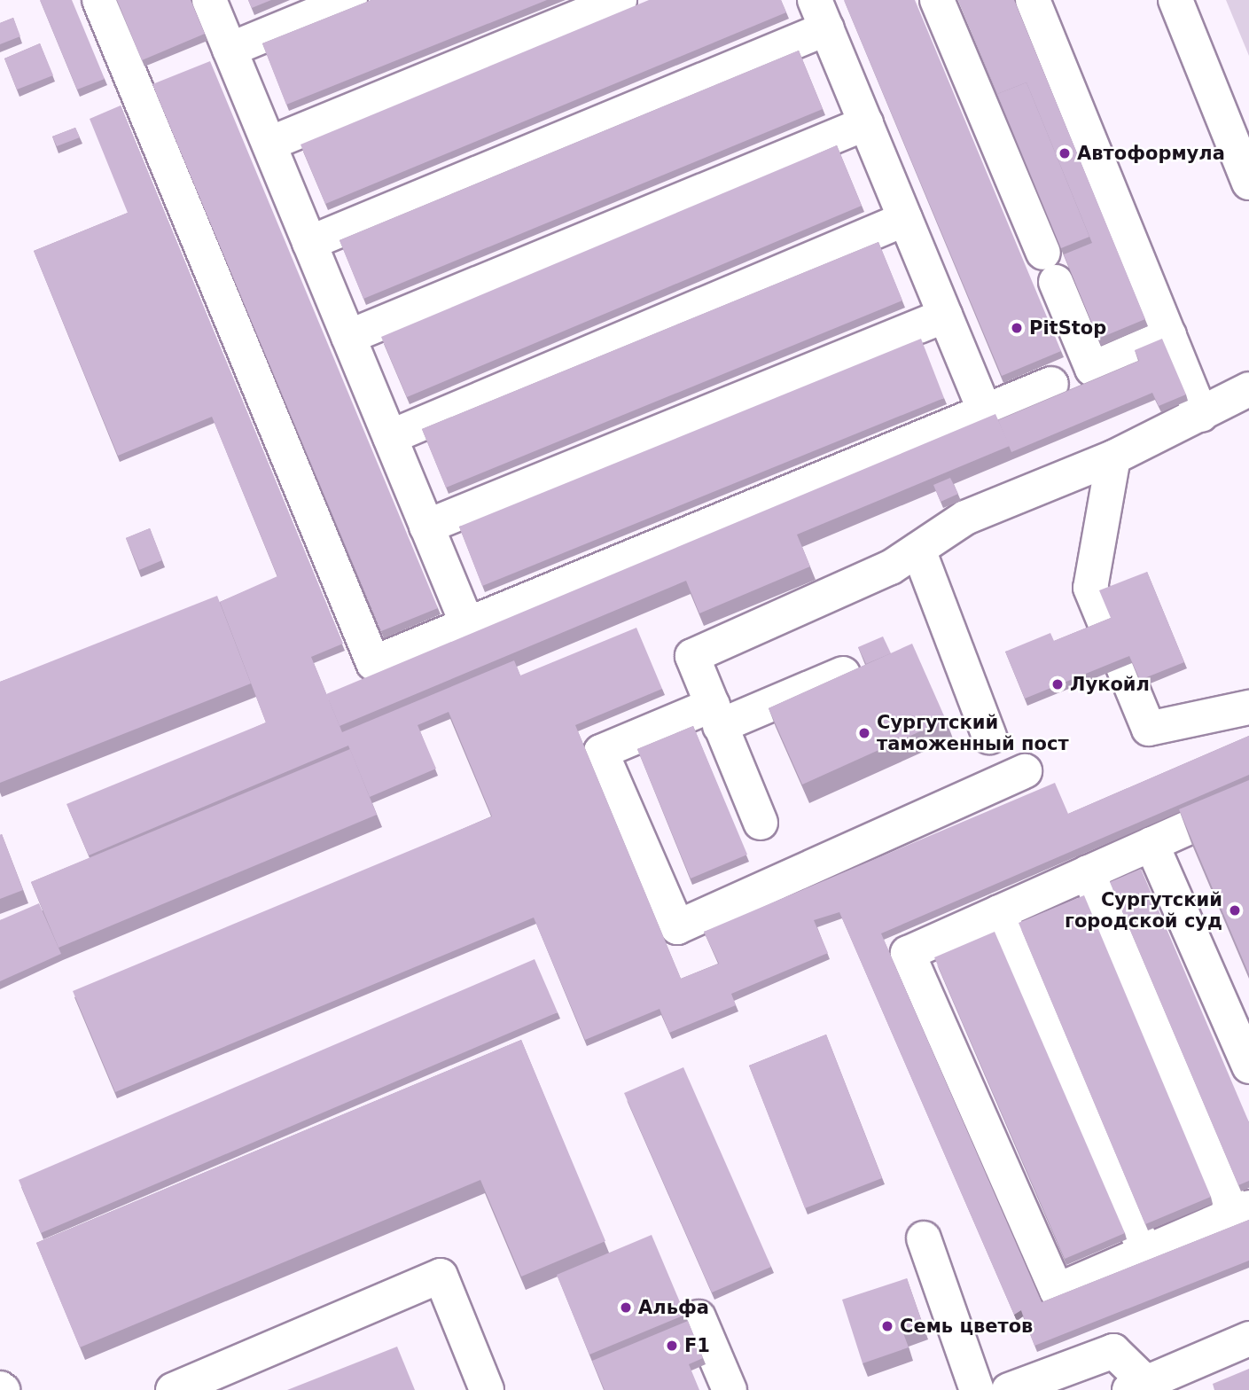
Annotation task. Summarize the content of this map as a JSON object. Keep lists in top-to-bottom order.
{
  "places": [
    "Автоформула",
    "PitStop",
    "Лукойл",
    "Сургутский таможенный пост",
    "Сургутский городской суд",
    "Альфа",
    "Семь цветов",
    "F1"
  ]
}
